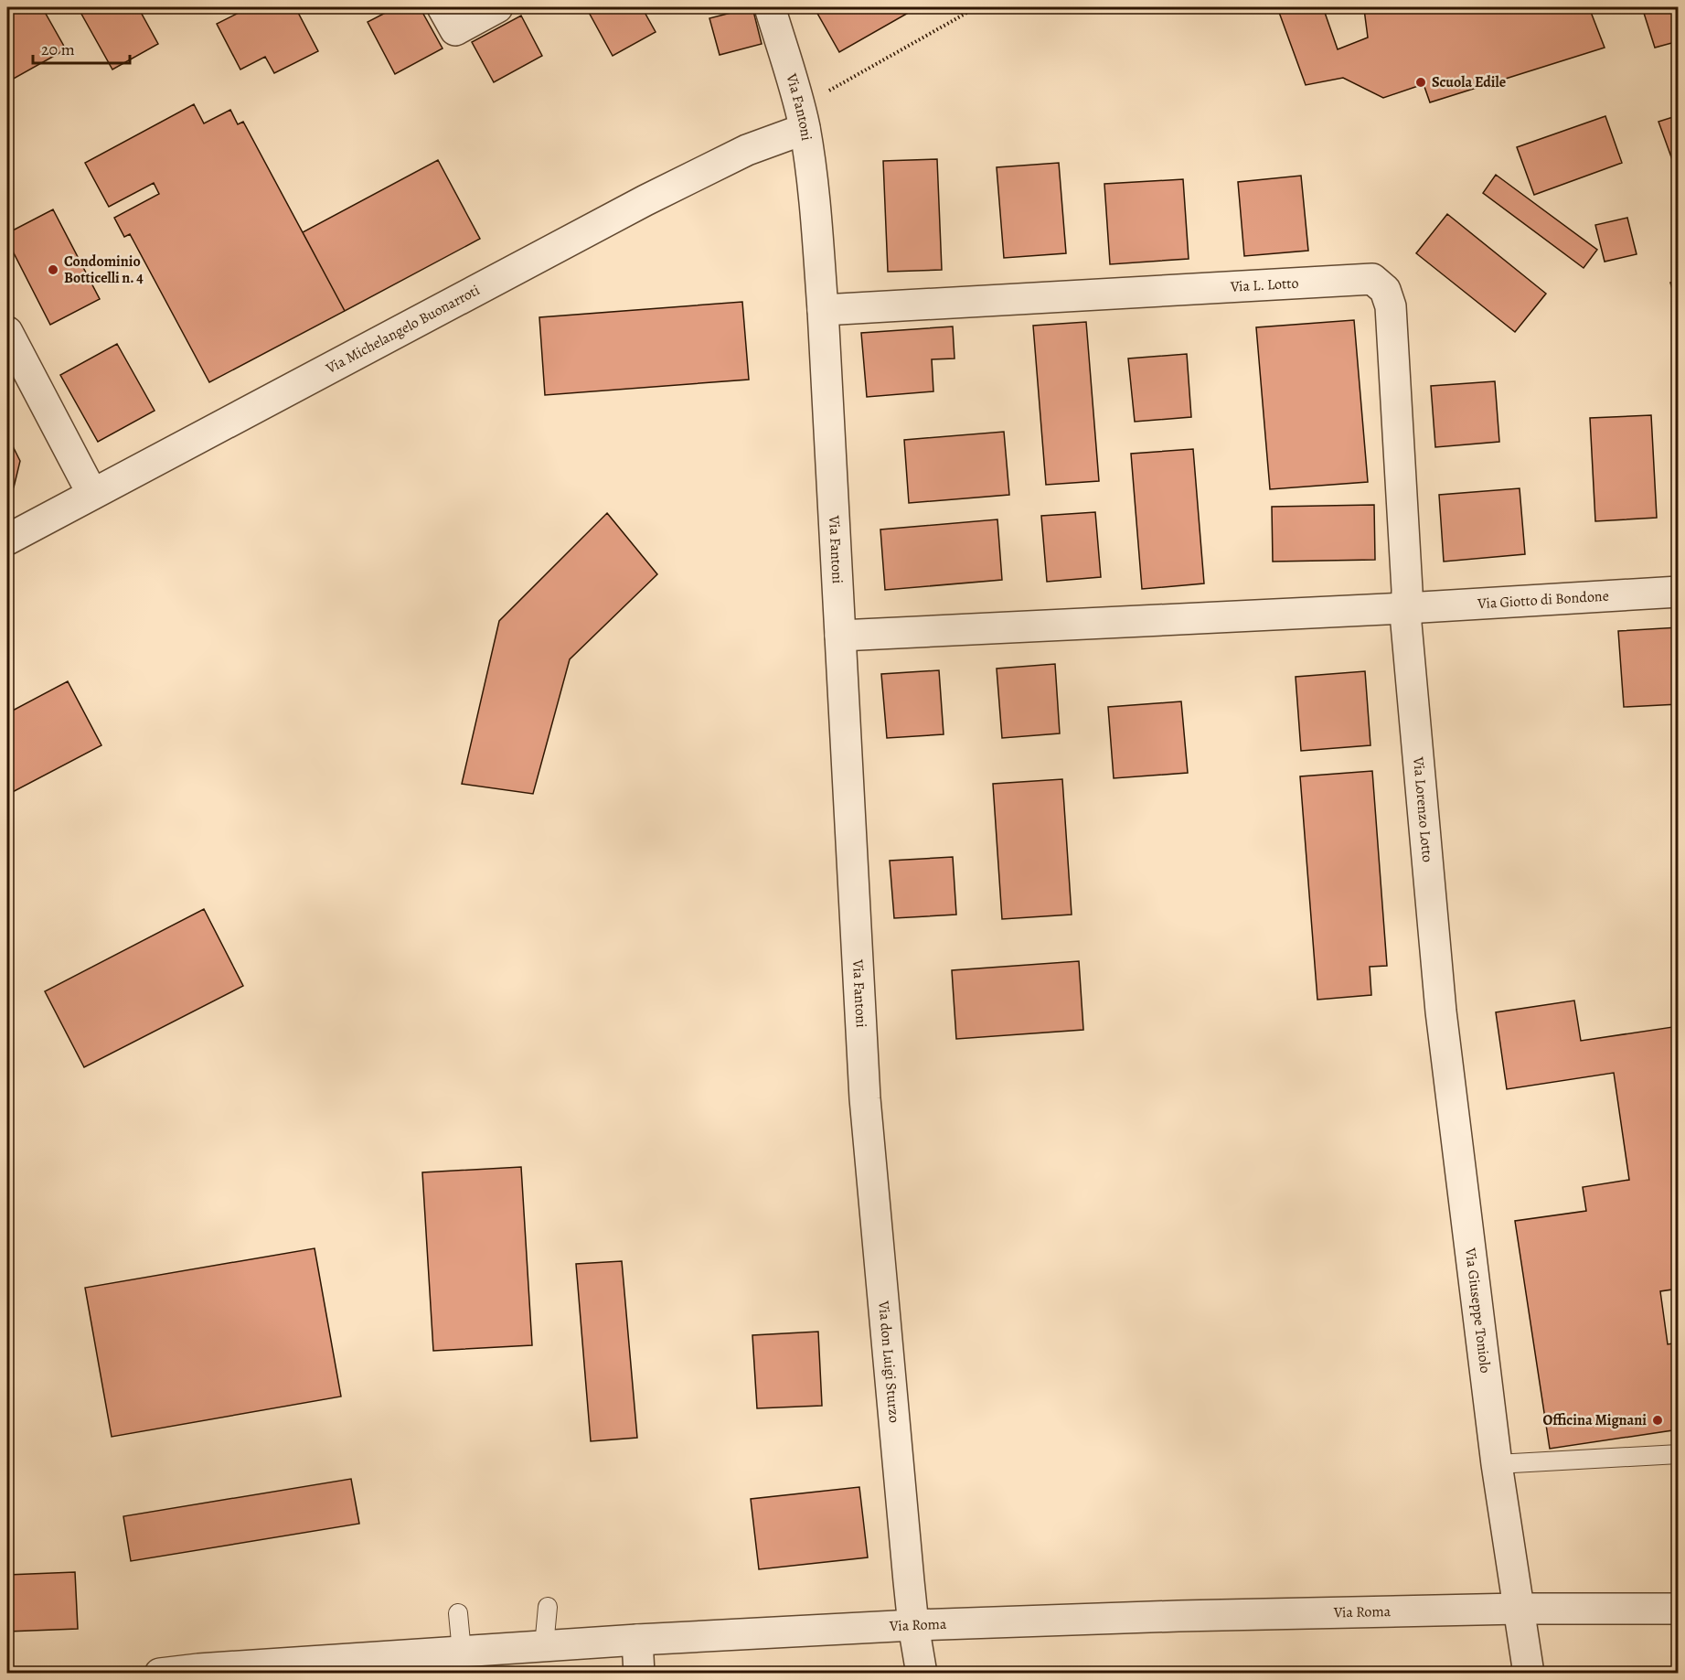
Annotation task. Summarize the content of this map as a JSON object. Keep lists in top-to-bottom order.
{
  "streets": {
    "street": [
      "Via Fantoni",
      "Via L. Lotto",
      "Via Michelangelo Buonarroti",
      "Via Giotto di Bondone",
      "Via Lorenzo Lotto",
      "Via Giuseppe Toniolo",
      "Via don Luigi Sturzo",
      "Via Roma"
    ]
  },
  "crossings": [
    ["Via Fantoni", "Via L. Lotto"],
    ["Via Fantoni", "Via Michelangelo Buonarroti"],
    ["Via Fantoni", "Via Giotto di Bondone"],
    ["Via Fantoni", "Via don Luigi Sturzo"],
    ["Via L. Lotto", "Via Giotto di Bondone"],
    ["Via L. Lotto", "Via Lorenzo Lotto"],
    ["Via Giotto di Bondone", "Via Lorenzo Lotto"],
    ["Via Lorenzo Lotto", "Via Giuseppe Toniolo"],
    ["Via Giuseppe Toniolo", "Via Roma"],
    ["Via don Luigi Sturzo", "Via Roma"]
  ],
  "places": ["Scuola Edile", "Condominio Botticelli n. 4", "Officina Mignani"],
  "scale_bar": "20 m"
}
